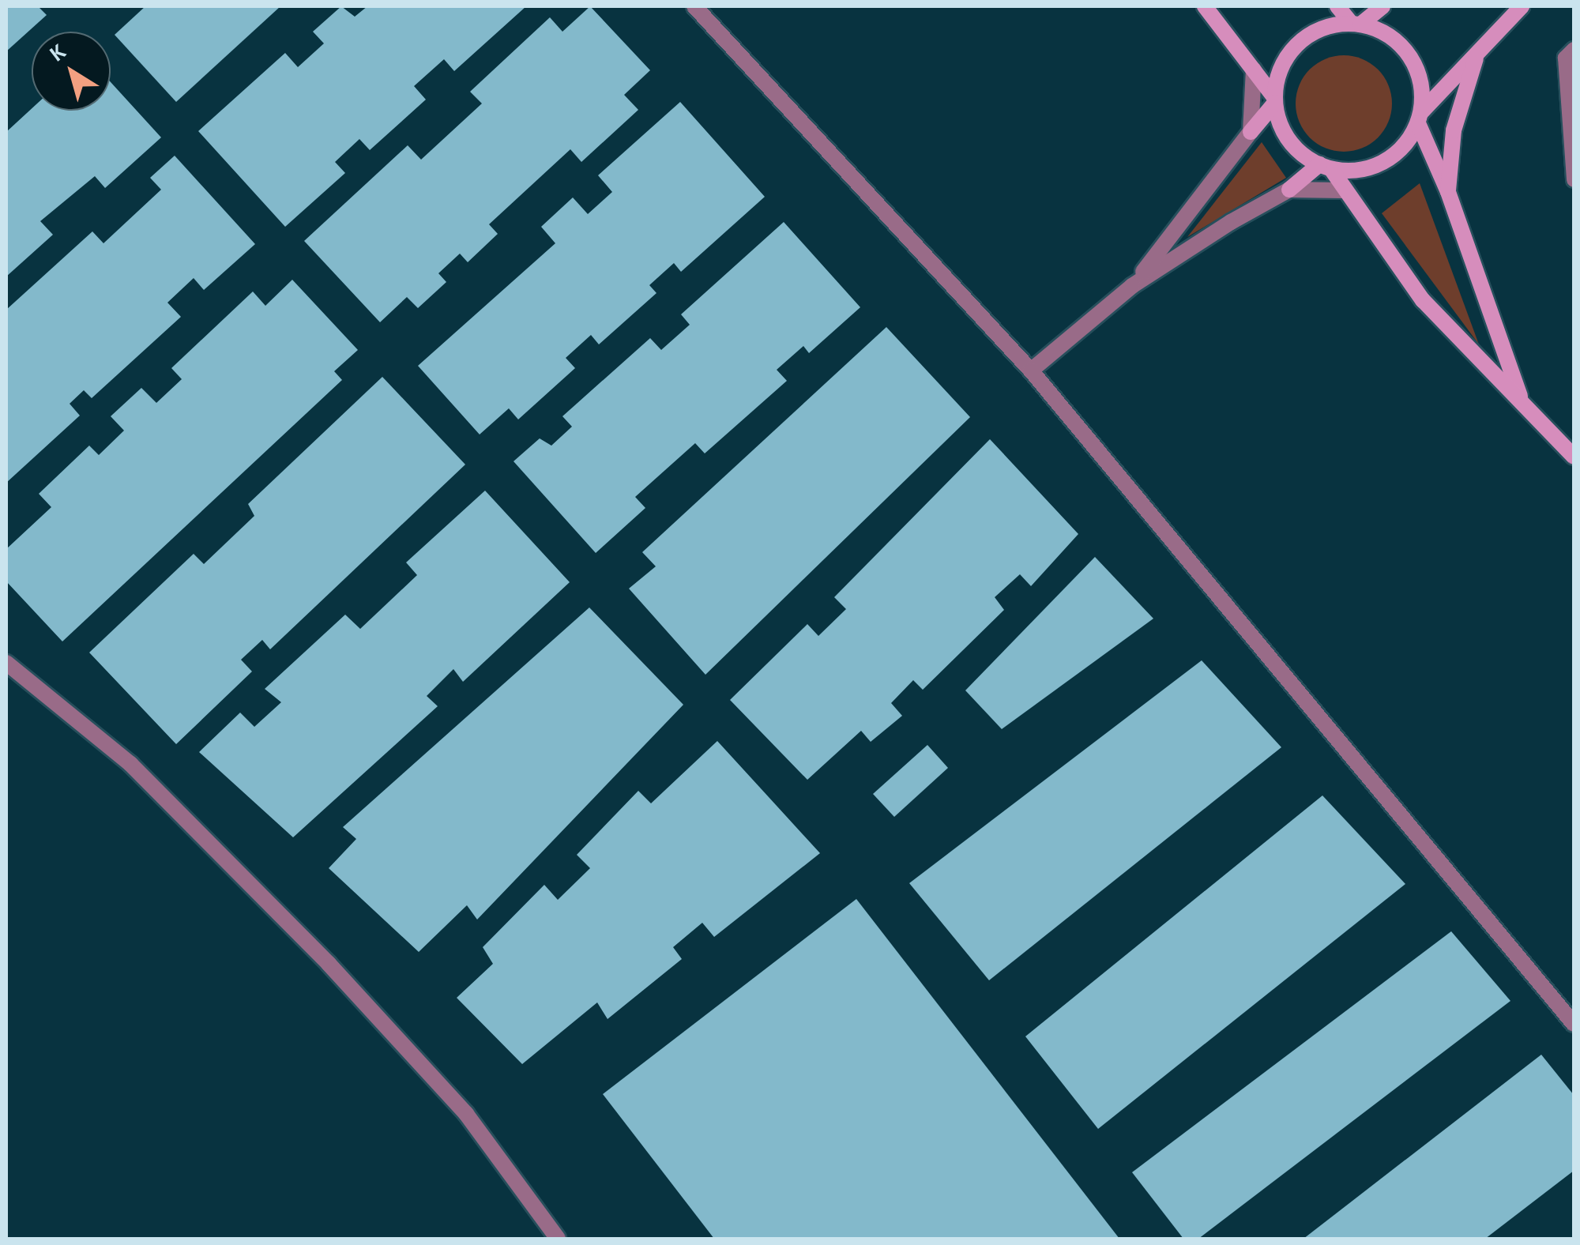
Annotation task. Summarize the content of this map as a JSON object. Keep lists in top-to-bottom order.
{
  "north": "top left"
}
